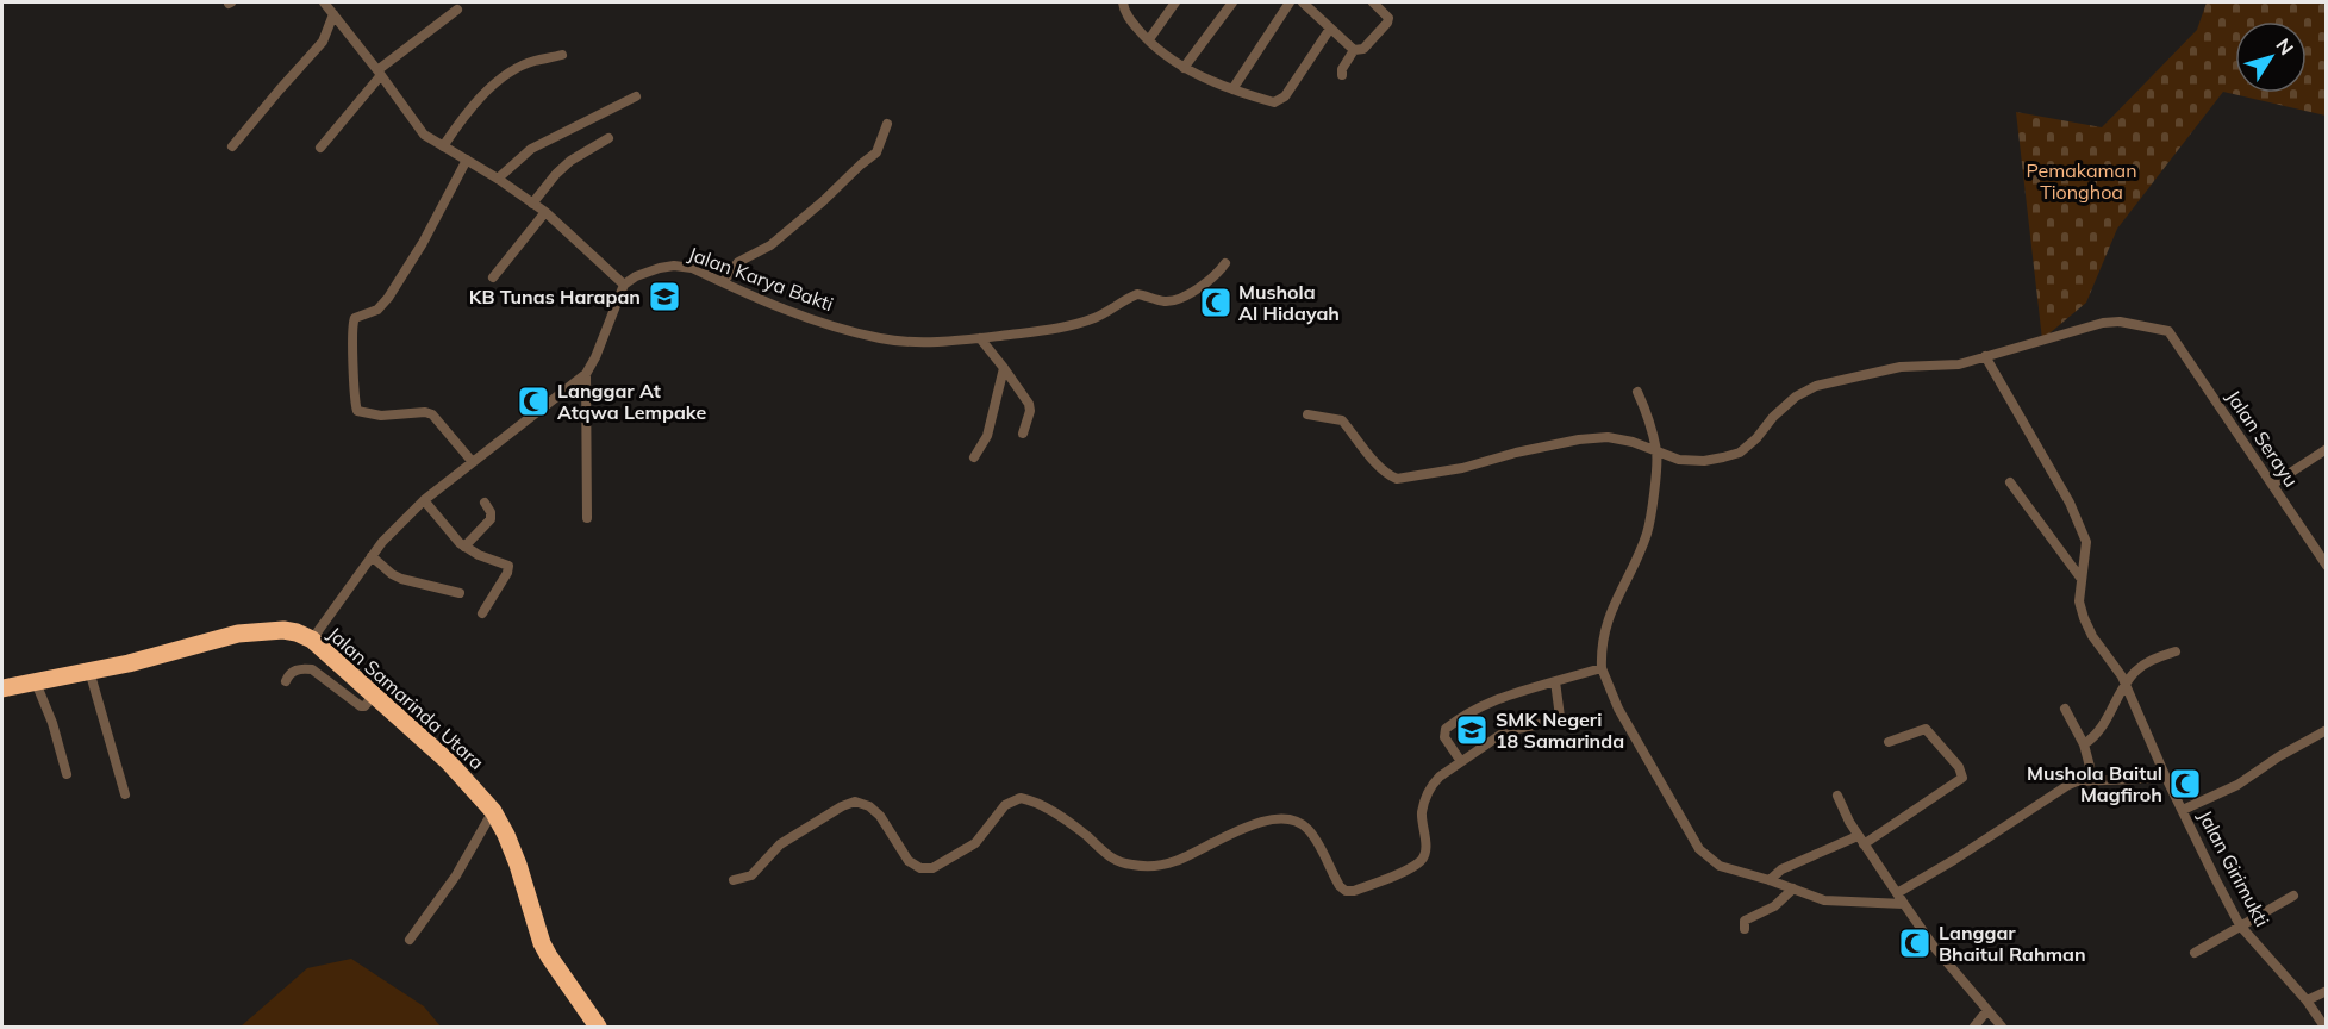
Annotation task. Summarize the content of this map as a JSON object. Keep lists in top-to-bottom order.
{
  "streets": {
    "highway": ["Jalan Samarinda Utara"],
    "street": ["Jalan Karya Bakti", "Jalan Serayu", "Jalan Girimukti"]
  },
  "crossings": [
    ["Jalan Serayu", "Jalan Girimukti"]
  ],
  "parks": ["Pemakaman Tionghoa"],
  "places": {
    "school or university": ["KB Tunas Harapan", "SMK Negeri 18 Samarinda"],
    "mosque": [
      "Mushola Al Hidayah",
      "Langgar At Atqwa Lempake",
      "Mushola Baitul Magfiroh",
      "Langgar Bhaitul Rahman"
    ]
  },
  "north": "top right"
}
